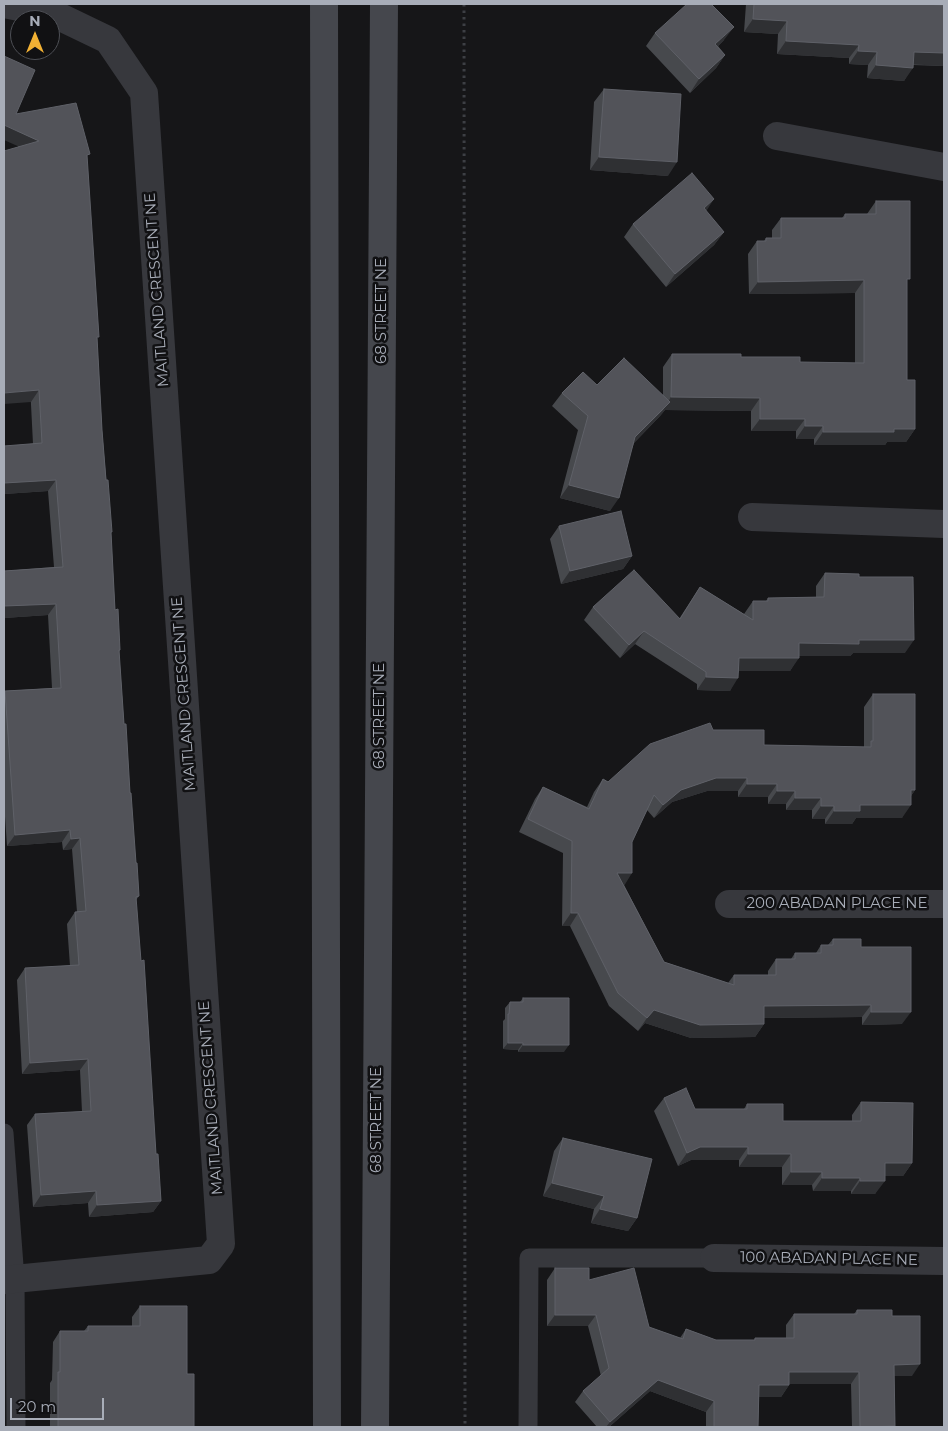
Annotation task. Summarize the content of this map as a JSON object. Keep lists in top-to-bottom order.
{
  "streets": {
    "main road": ["68 STREET NE"],
    "street": ["MAITLAND CRESCENT NE", "200 ABADAN PLACE NE", "100 ABADAN PLACE NE"]
  },
  "scale_bar": "20 m",
  "north": "top"
}
